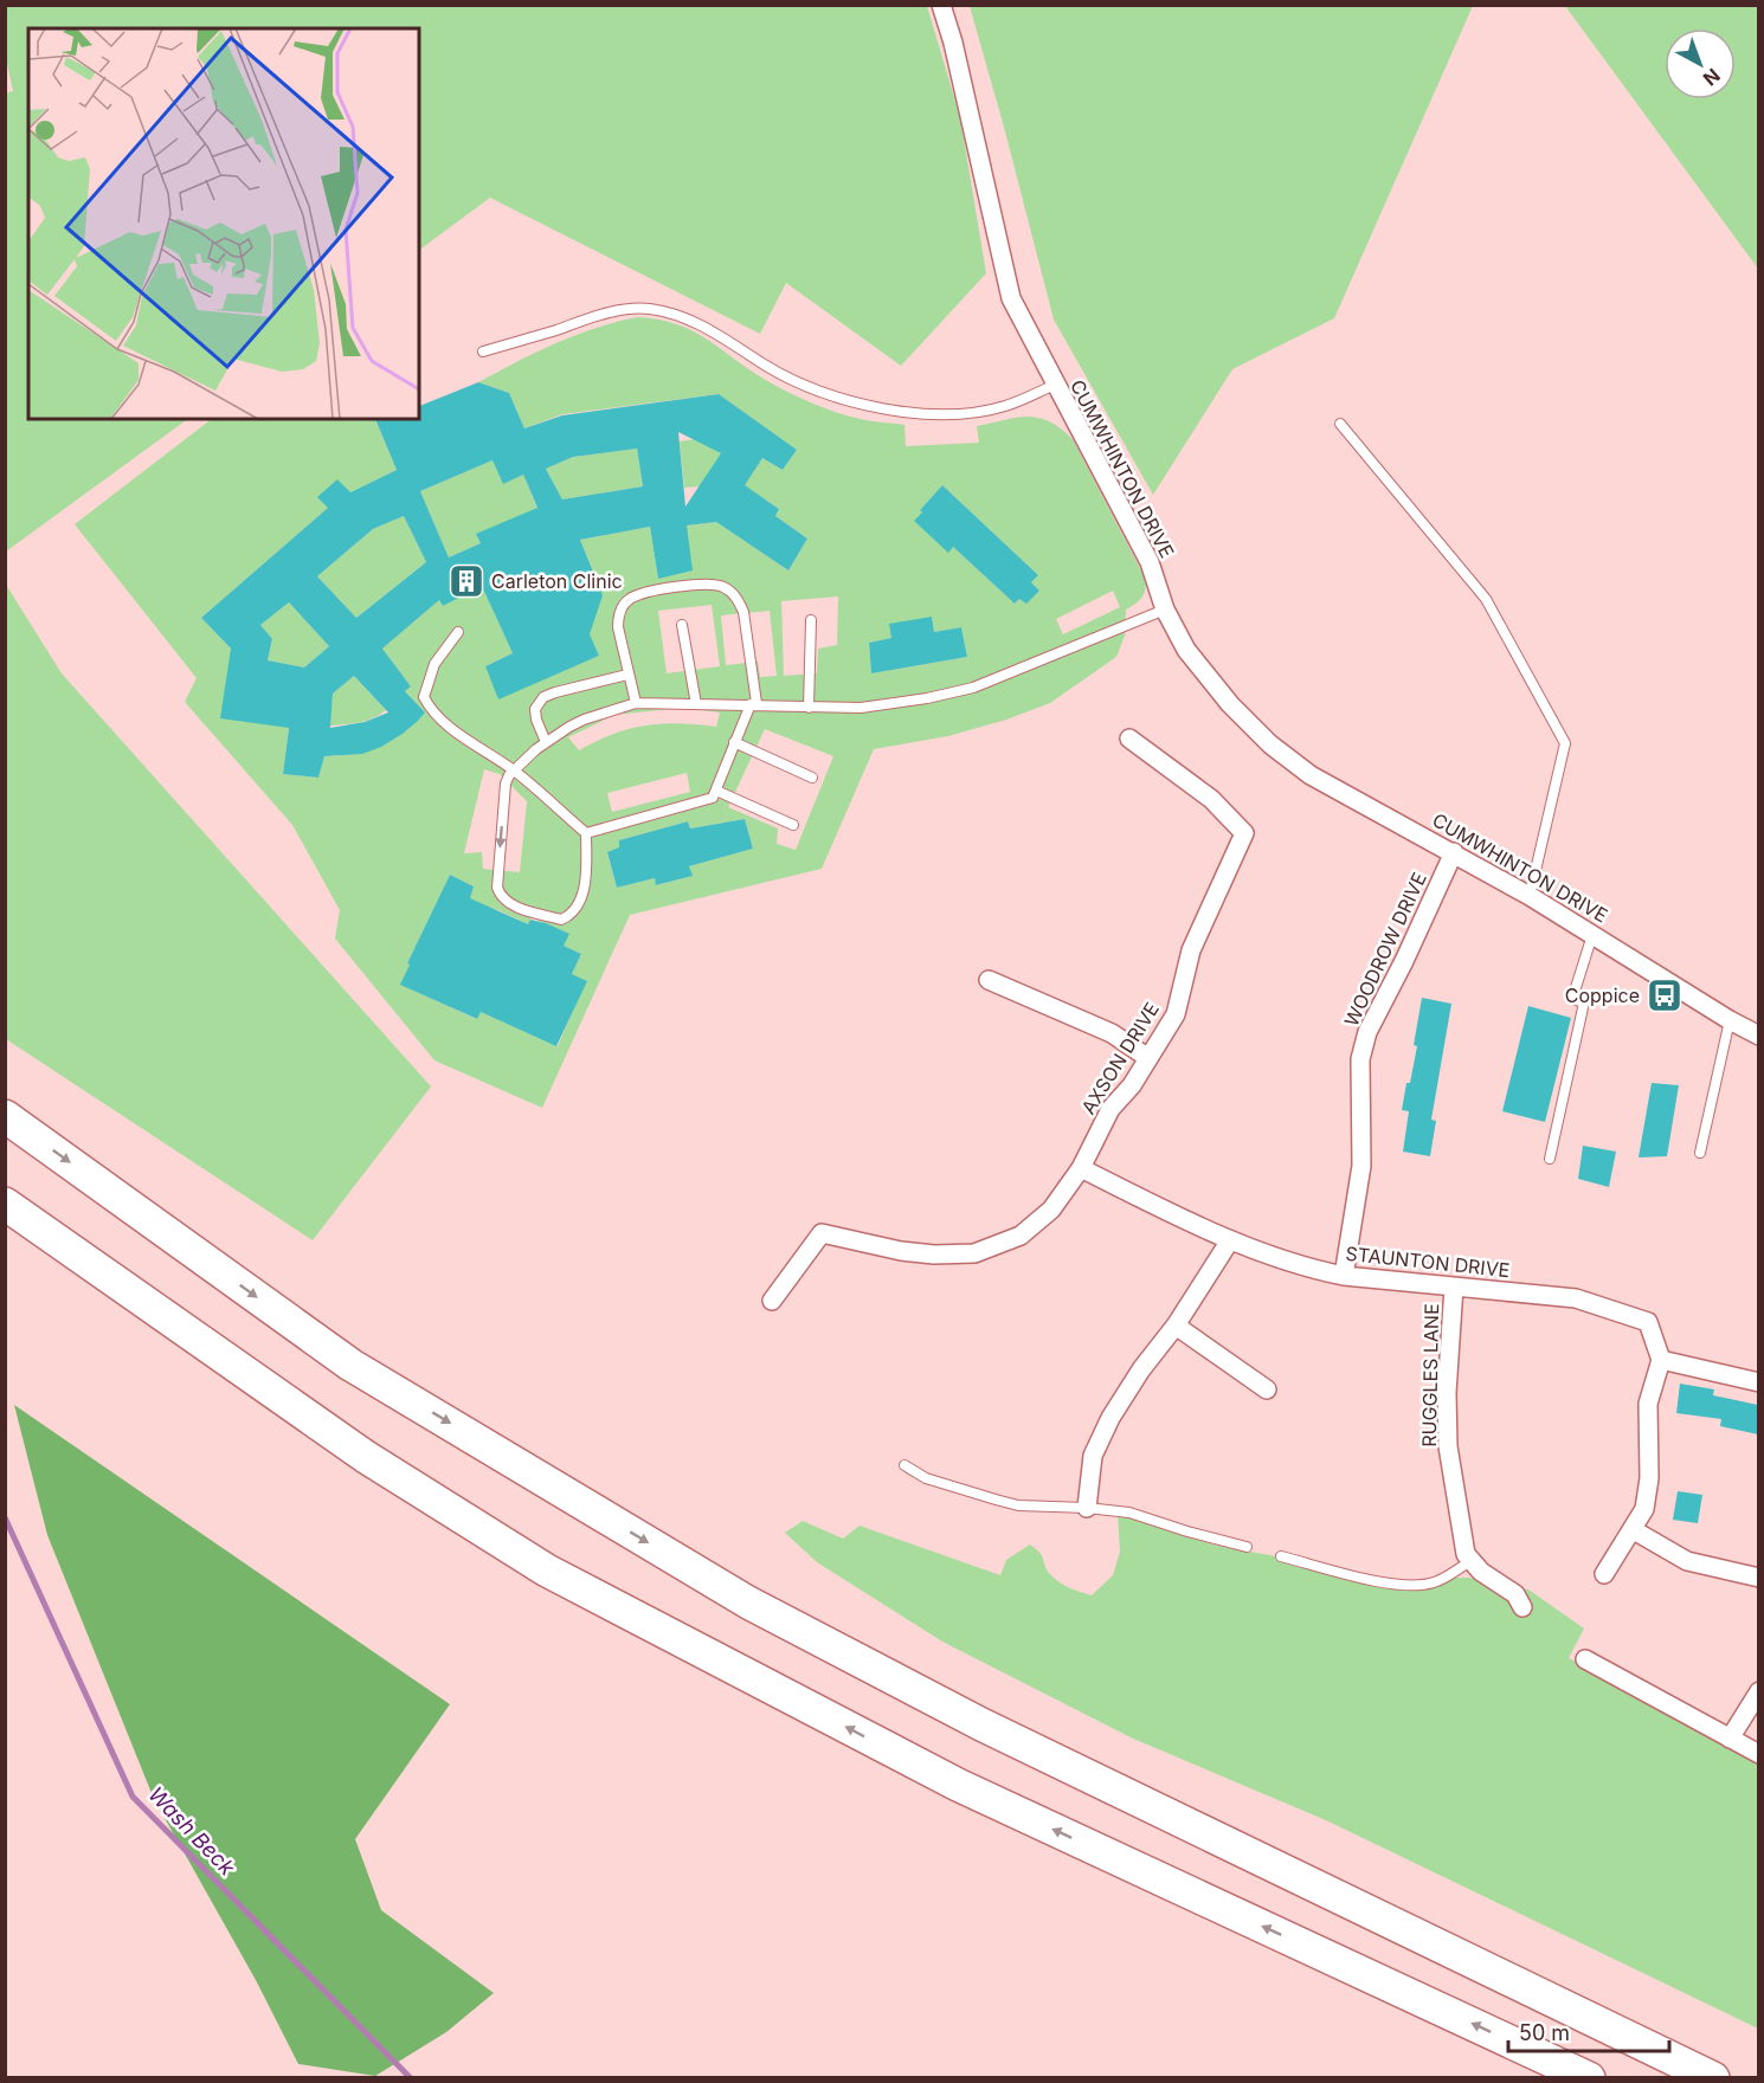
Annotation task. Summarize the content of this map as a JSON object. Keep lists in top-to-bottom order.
{
  "streets": {
    "street": [
      "CUMWHINTON DRIVE",
      "WOODROW DRIVE",
      "AXSON DRIVE",
      "STAUNTON DRIVE",
      "RUGGLES LANE"
    ]
  },
  "crossings": [
    ["CUMWHINTON DRIVE", "WOODROW DRIVE"],
    ["WOODROW DRIVE", "STAUNTON DRIVE"],
    ["AXSON DRIVE", "STAUNTON DRIVE"],
    ["STAUNTON DRIVE", "RUGGLES LANE"]
  ],
  "water": ["Wash Beck"],
  "places": {
    "building": ["Carleton Clinic"],
    "bus stop": ["Coppice"]
  },
  "scale_bar": "50 m",
  "north": "bottom right"
}
